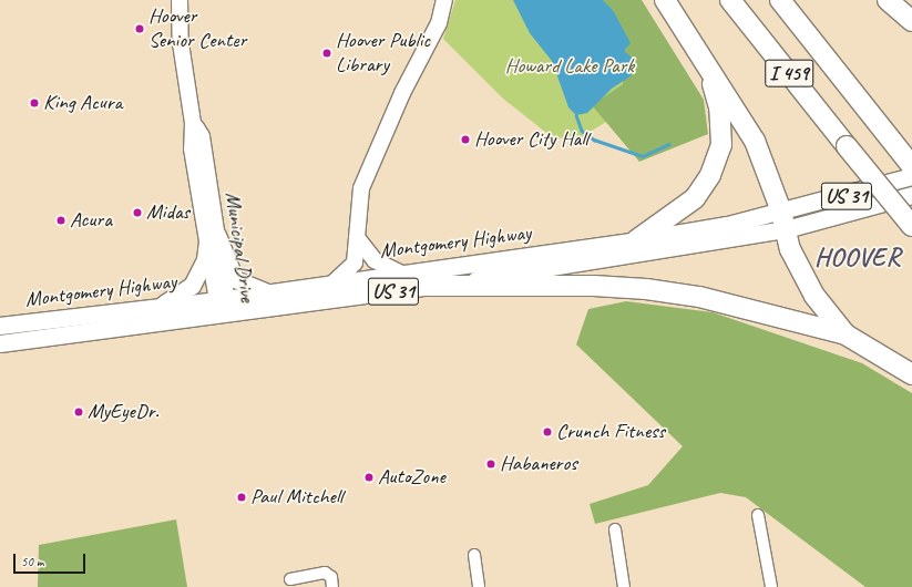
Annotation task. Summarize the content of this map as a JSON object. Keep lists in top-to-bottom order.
{
  "streets": {
    "highway": ["I 459"],
    "main road": ["US 31", "Montgomery Highway"],
    "street": ["Municipal Drive"]
  },
  "crossings": [
    ["Montgomery Highway", "Municipal Drive"]
  ],
  "districts": ["HOOVER"],
  "parks": ["Howard Lake Park"],
  "places": [
    "Hoover Senior Center",
    "Hoover Public Library",
    "King Acura",
    "Hoover City Hall",
    "Midas",
    "Acura",
    "MyEyeDr.",
    "Crunch Fitness",
    "Habaneros",
    "AutoZone",
    "Paul Mitchell"
  ],
  "scale_bar": "50 m"
}
